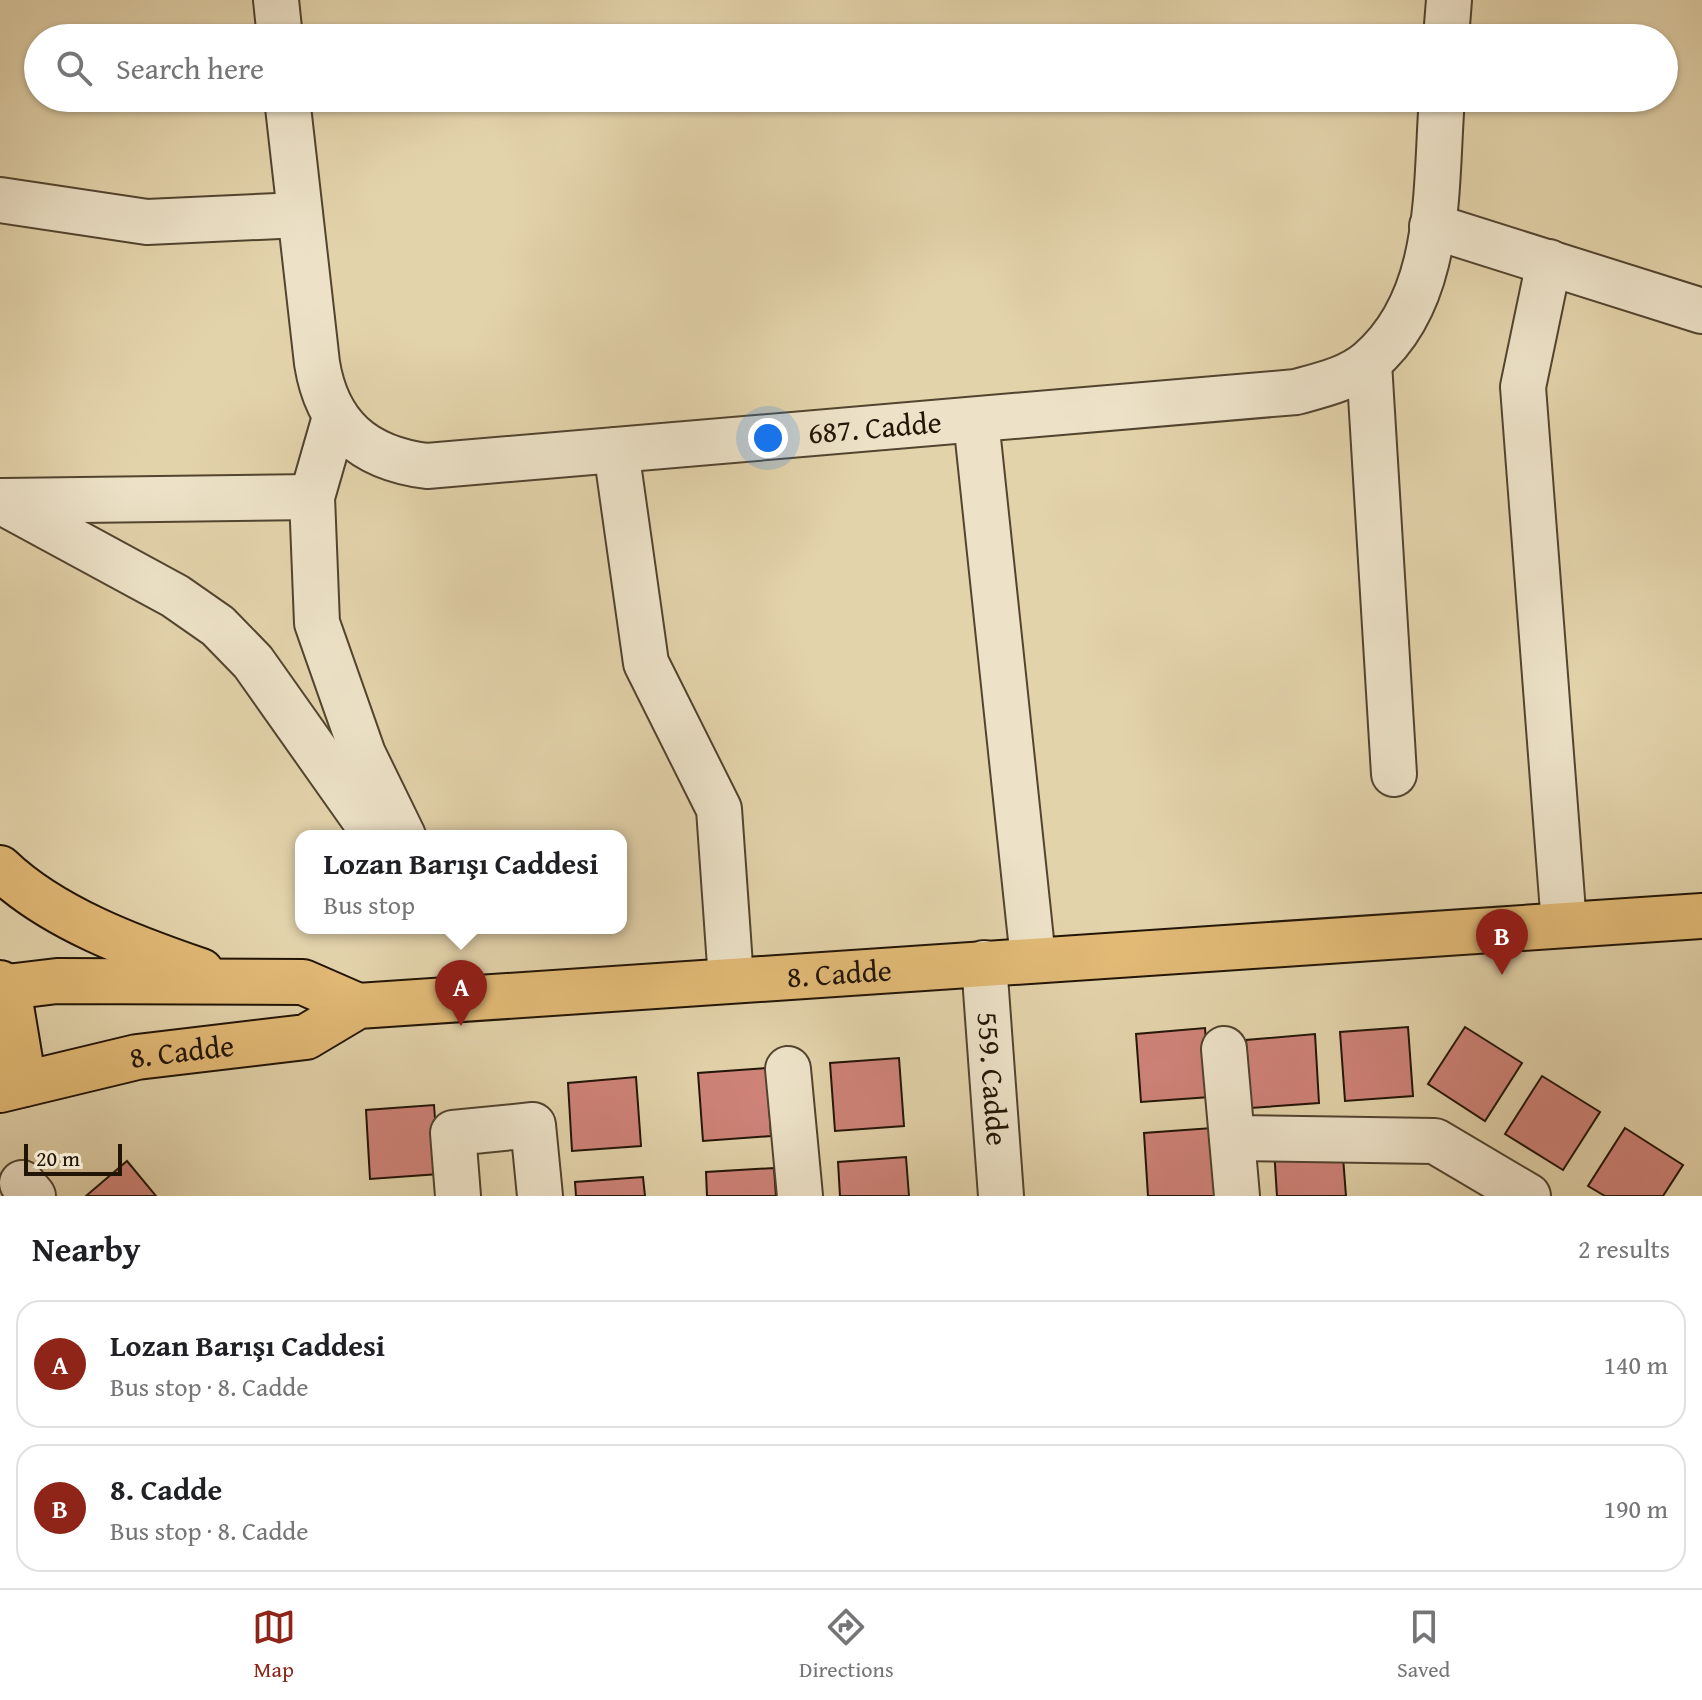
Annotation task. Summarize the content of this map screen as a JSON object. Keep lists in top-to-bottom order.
{
  "streets": {
    "main road": ["8. Cadde"],
    "street": ["687. Cadde", "559. Cadde"]
  },
  "crossings": [
    ["8. Cadde", "559. Cadde"]
  ],
  "scale_bar": "20 m",
  "page": {
    "search": "Search here",
    "popup": ["Lozan Barışı Caddesi", "Bus stop"],
    "pins": ["B", "A"],
    "scale": "20 m",
    "heading": ["Nearby", "2 results"],
    "list": [
      {
        "mark": "A",
        "name": "Lozan Barışı Caddesi",
        "note": "Bus stop · 8. Cadde",
        "value": "140 m"
      },
      {
        "mark": "B",
        "name": "8. Cadde",
        "note": "Bus stop · 8. Cadde",
        "value": "190 m"
      }
    ],
    "nav": ["Map", "Directions", "Saved"]
  }
}
